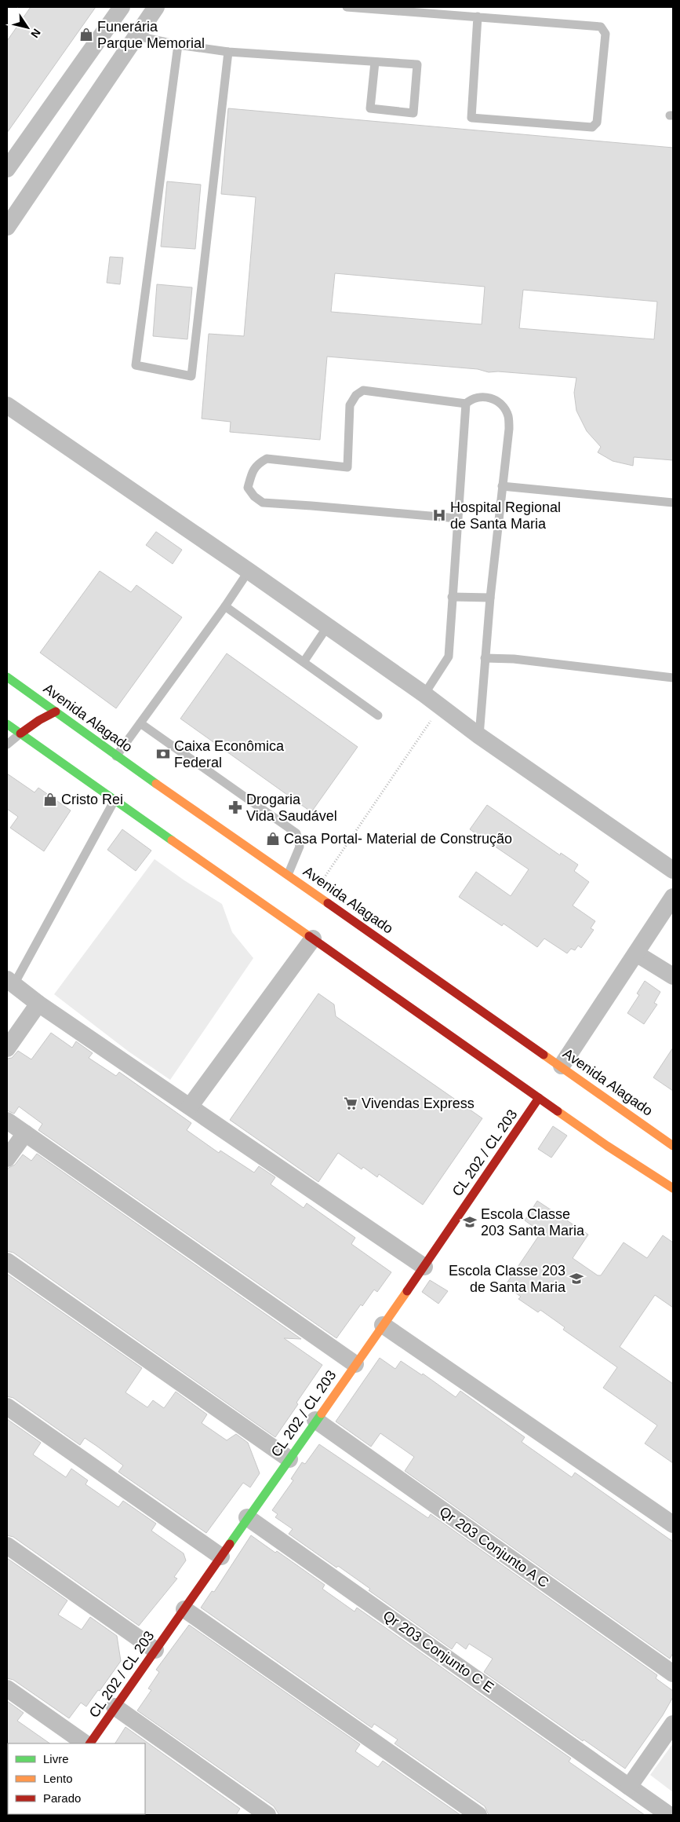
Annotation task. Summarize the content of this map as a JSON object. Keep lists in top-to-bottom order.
{
  "streets": {
    "main road": ["Avenida Alagado", "CL 202 / CL 203"],
    "street": ["Qr 203 Conjunto A C", "Qr 203 Conjunto C E"]
  },
  "crossings": [
    ["CL 202 / CL 203", "Qr 203 Conjunto A C"],
    ["CL 202 / CL 203", "Qr 203 Conjunto C E"]
  ],
  "places": {
    "shop": ["Funerária Parque Memorial", "Cristo Rei", "Casa Portal- Material de Construção"],
    "hospital": ["Hospital Regional de Santa Maria"],
    "bank": ["Caixa Econômica Federal"],
    "pharmacy": ["Drogaria Vida Saudável"],
    "supermarket": ["Vivendas Express"],
    "school or university": ["Escola Classe 203 Santa Maria", "Escola Classe 203 de Santa Maria"]
  },
  "legend": ["Livre", "Lento", "Parado"],
  "north": "bottom right"
}
